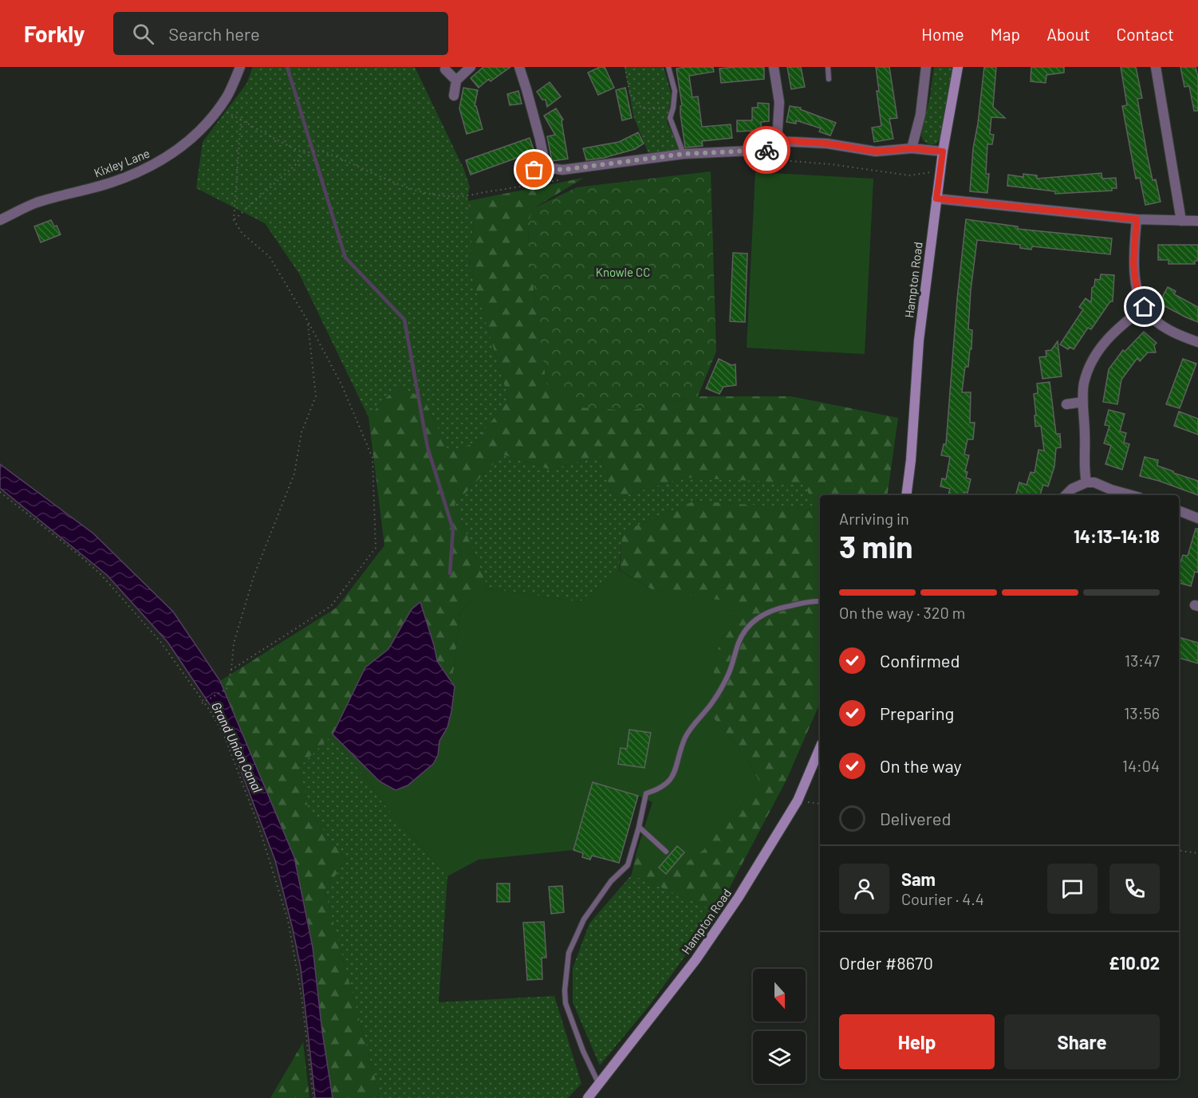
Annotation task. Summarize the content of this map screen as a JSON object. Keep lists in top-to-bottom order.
{
  "streets": {
    "street": ["Kixley Lane", "Hampton Road"]
  },
  "water": ["Grand Union Canal"],
  "parks": ["Knowle CC"],
  "north": "bottom",
  "page": {
    "header": "Forkly",
    "search": "Search here",
    "nav": [
      "Home",
      "Map",
      "About",
      "Contact"
    ],
    "heading": ["3 min", "Arriving in", "14:13–14:18"],
    "panel": [
      "Sam",
      "Courier · 4.4",
      "Order #8670",
      "£10.02"
    ],
    "bar": "On the way · 320 m",
    "list": [
      ["Confirmed", "13:47"],
      ["Preparing", "13:56"],
      ["On the way", "14:04"],
      "Delivered"
    ],
    "buttons": ["Help", "Share"]
  }
}
